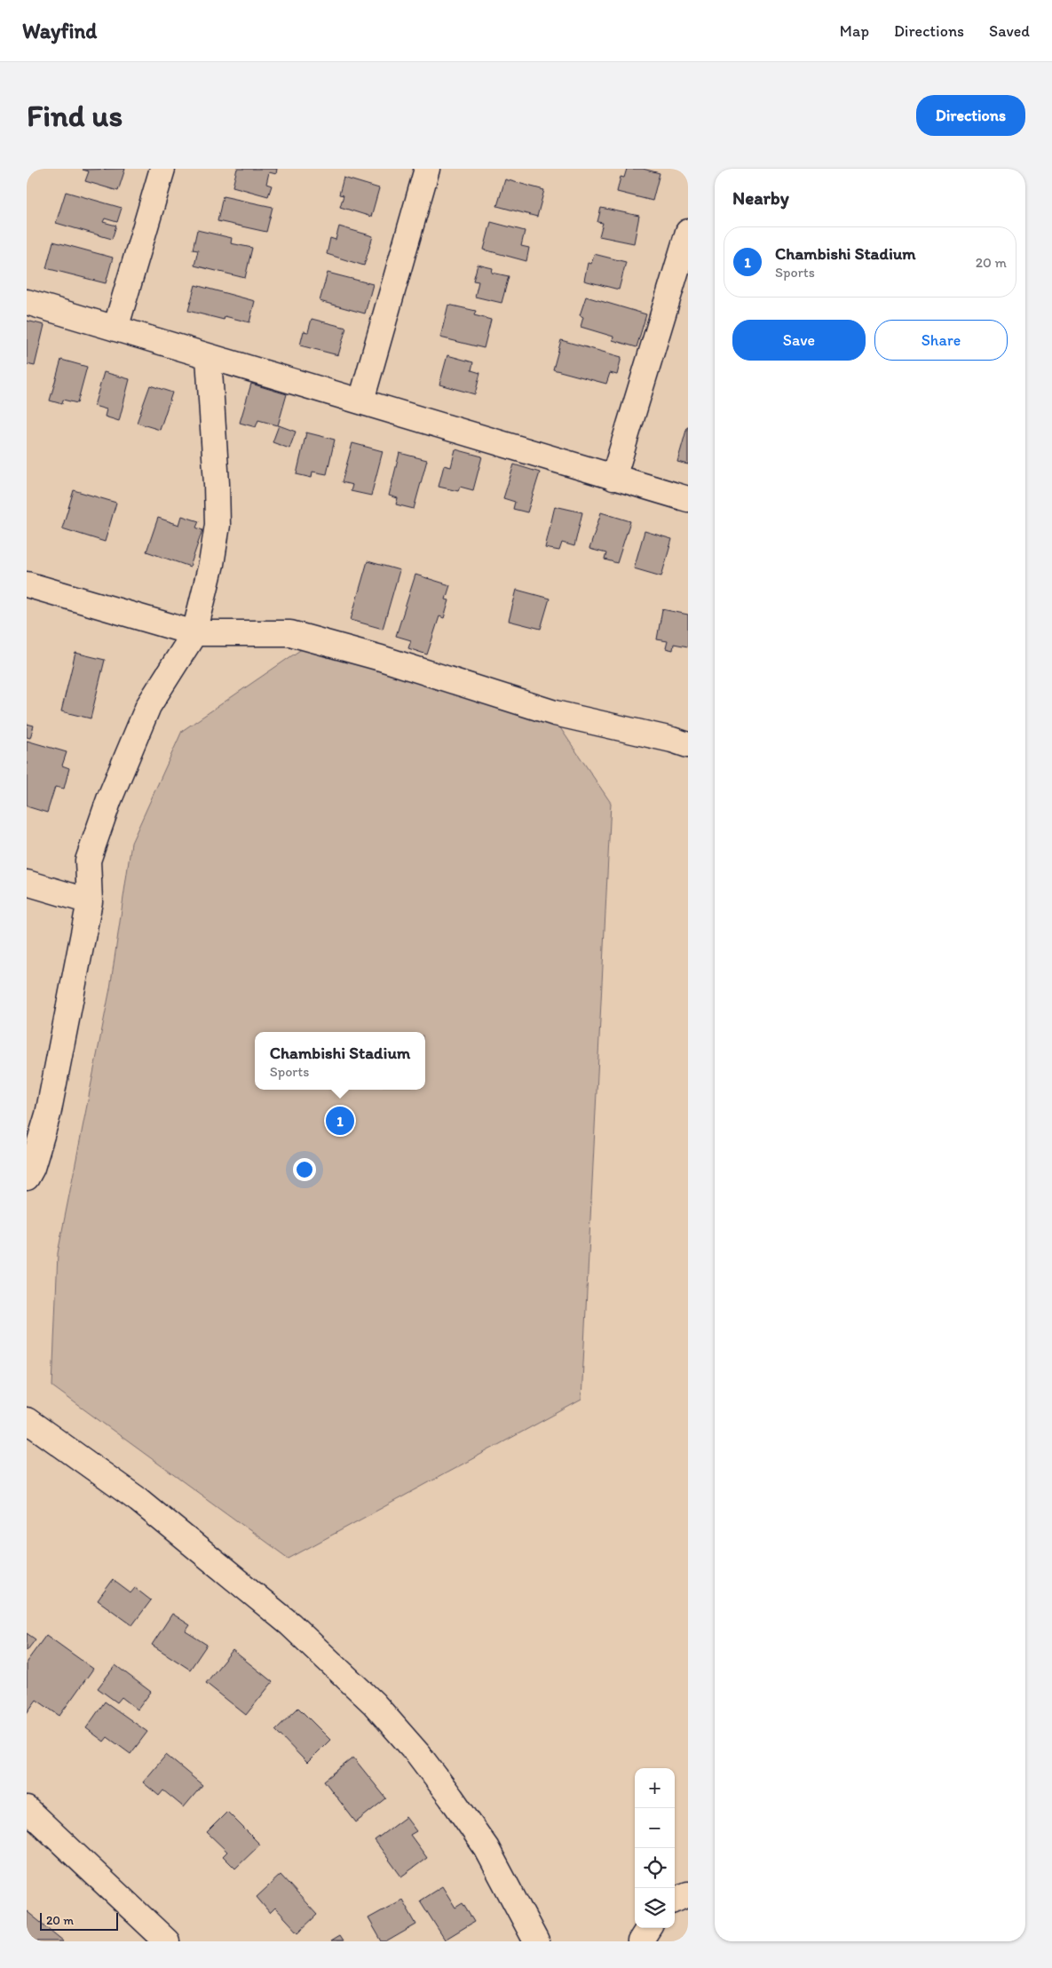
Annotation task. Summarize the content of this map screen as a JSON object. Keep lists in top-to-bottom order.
{
  "scale_bar": "20 m",
  "page": {
    "header": "Wayfind",
    "nav": ["Map", "Directions", "Saved"],
    "buttons": [
      "Directions",
      ["Save", "Share"]
    ],
    "title": "Find us",
    "heading": "Nearby",
    "list": [
      {
        "mark": "1",
        "name": "Chambishi Stadium",
        "note": "Sports",
        "value": "20 m"
      }
    ],
    "popup": ["Chambishi Stadium", "Sports"],
    "pins": "1",
    "map_buttons": ["+", "−"],
    "scale": "20 m"
  }
}
